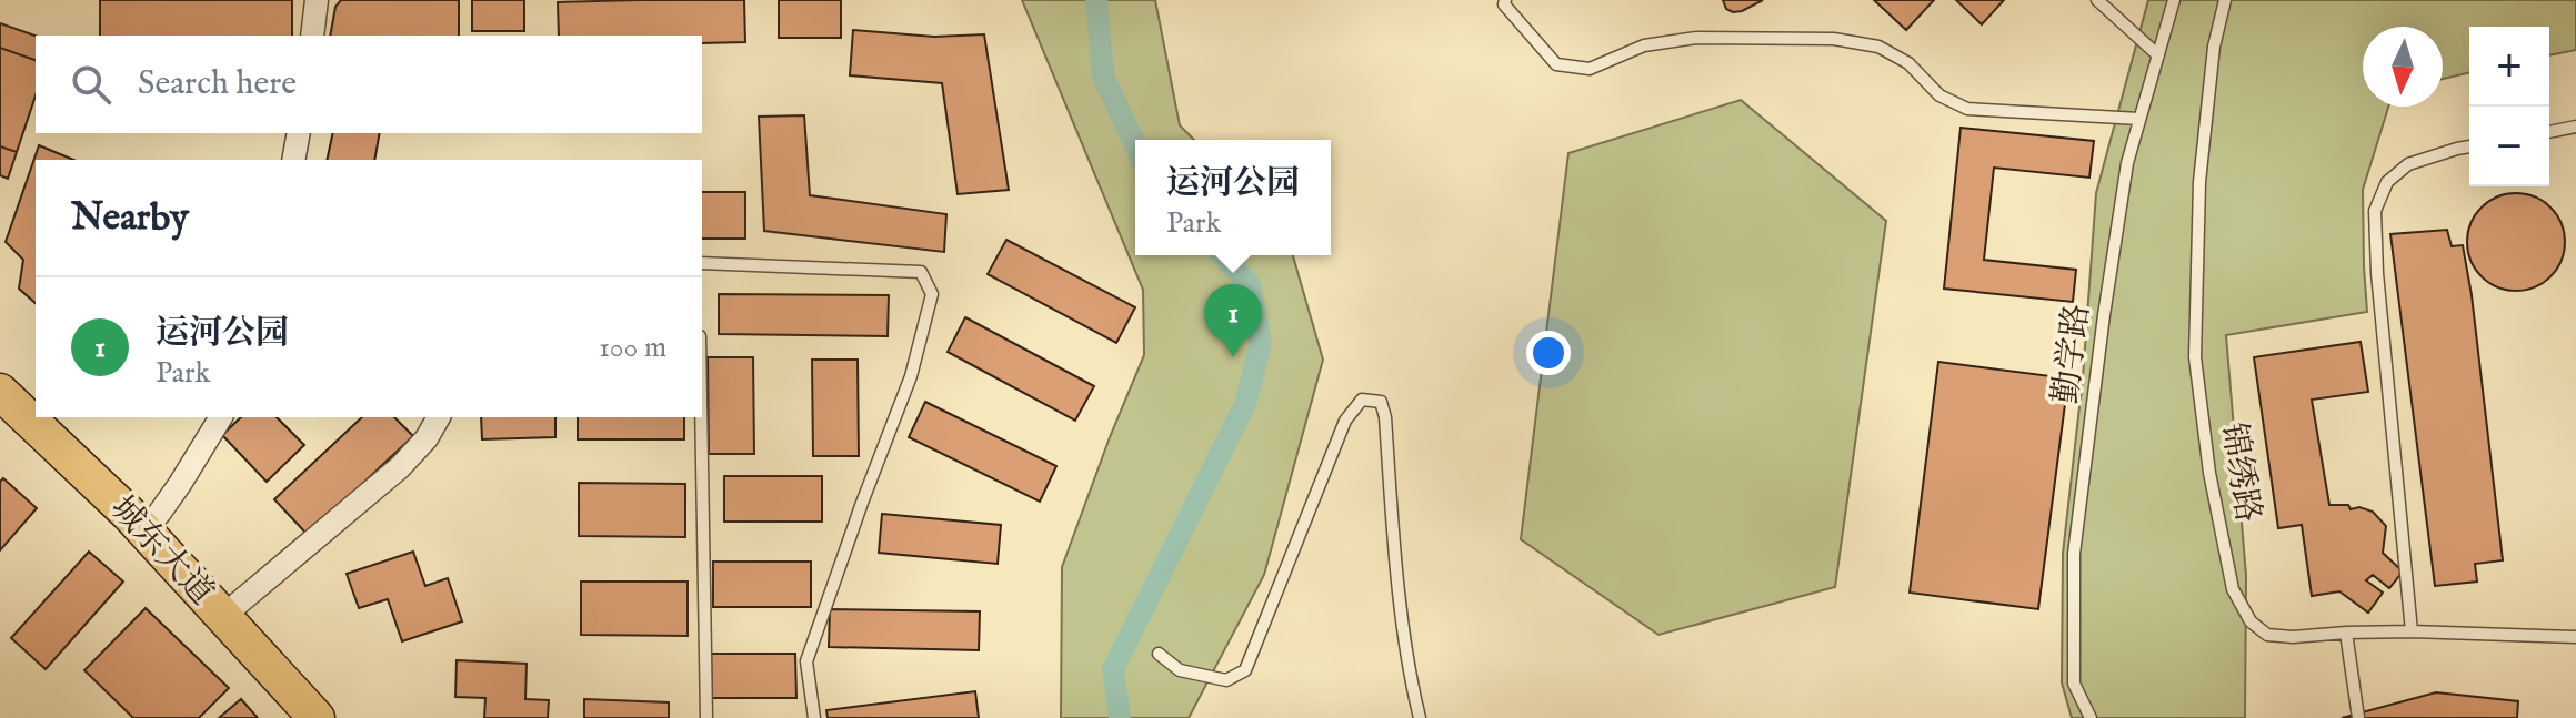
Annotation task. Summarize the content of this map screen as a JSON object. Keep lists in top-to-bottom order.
{
  "streets": {
    "main road": ["城东大道"],
    "lane": ["勤学路", "锦绣路"]
  },
  "north": "bottom",
  "page": {
    "map_buttons": ["+", "−"],
    "search": "Search here",
    "popup": ["运河公园", "Park"],
    "heading": "Nearby",
    "list": [
      {
        "mark": "1",
        "name": "运河公园",
        "note": "Park",
        "value": "100 m"
      }
    ],
    "pins": "1"
  }
}
